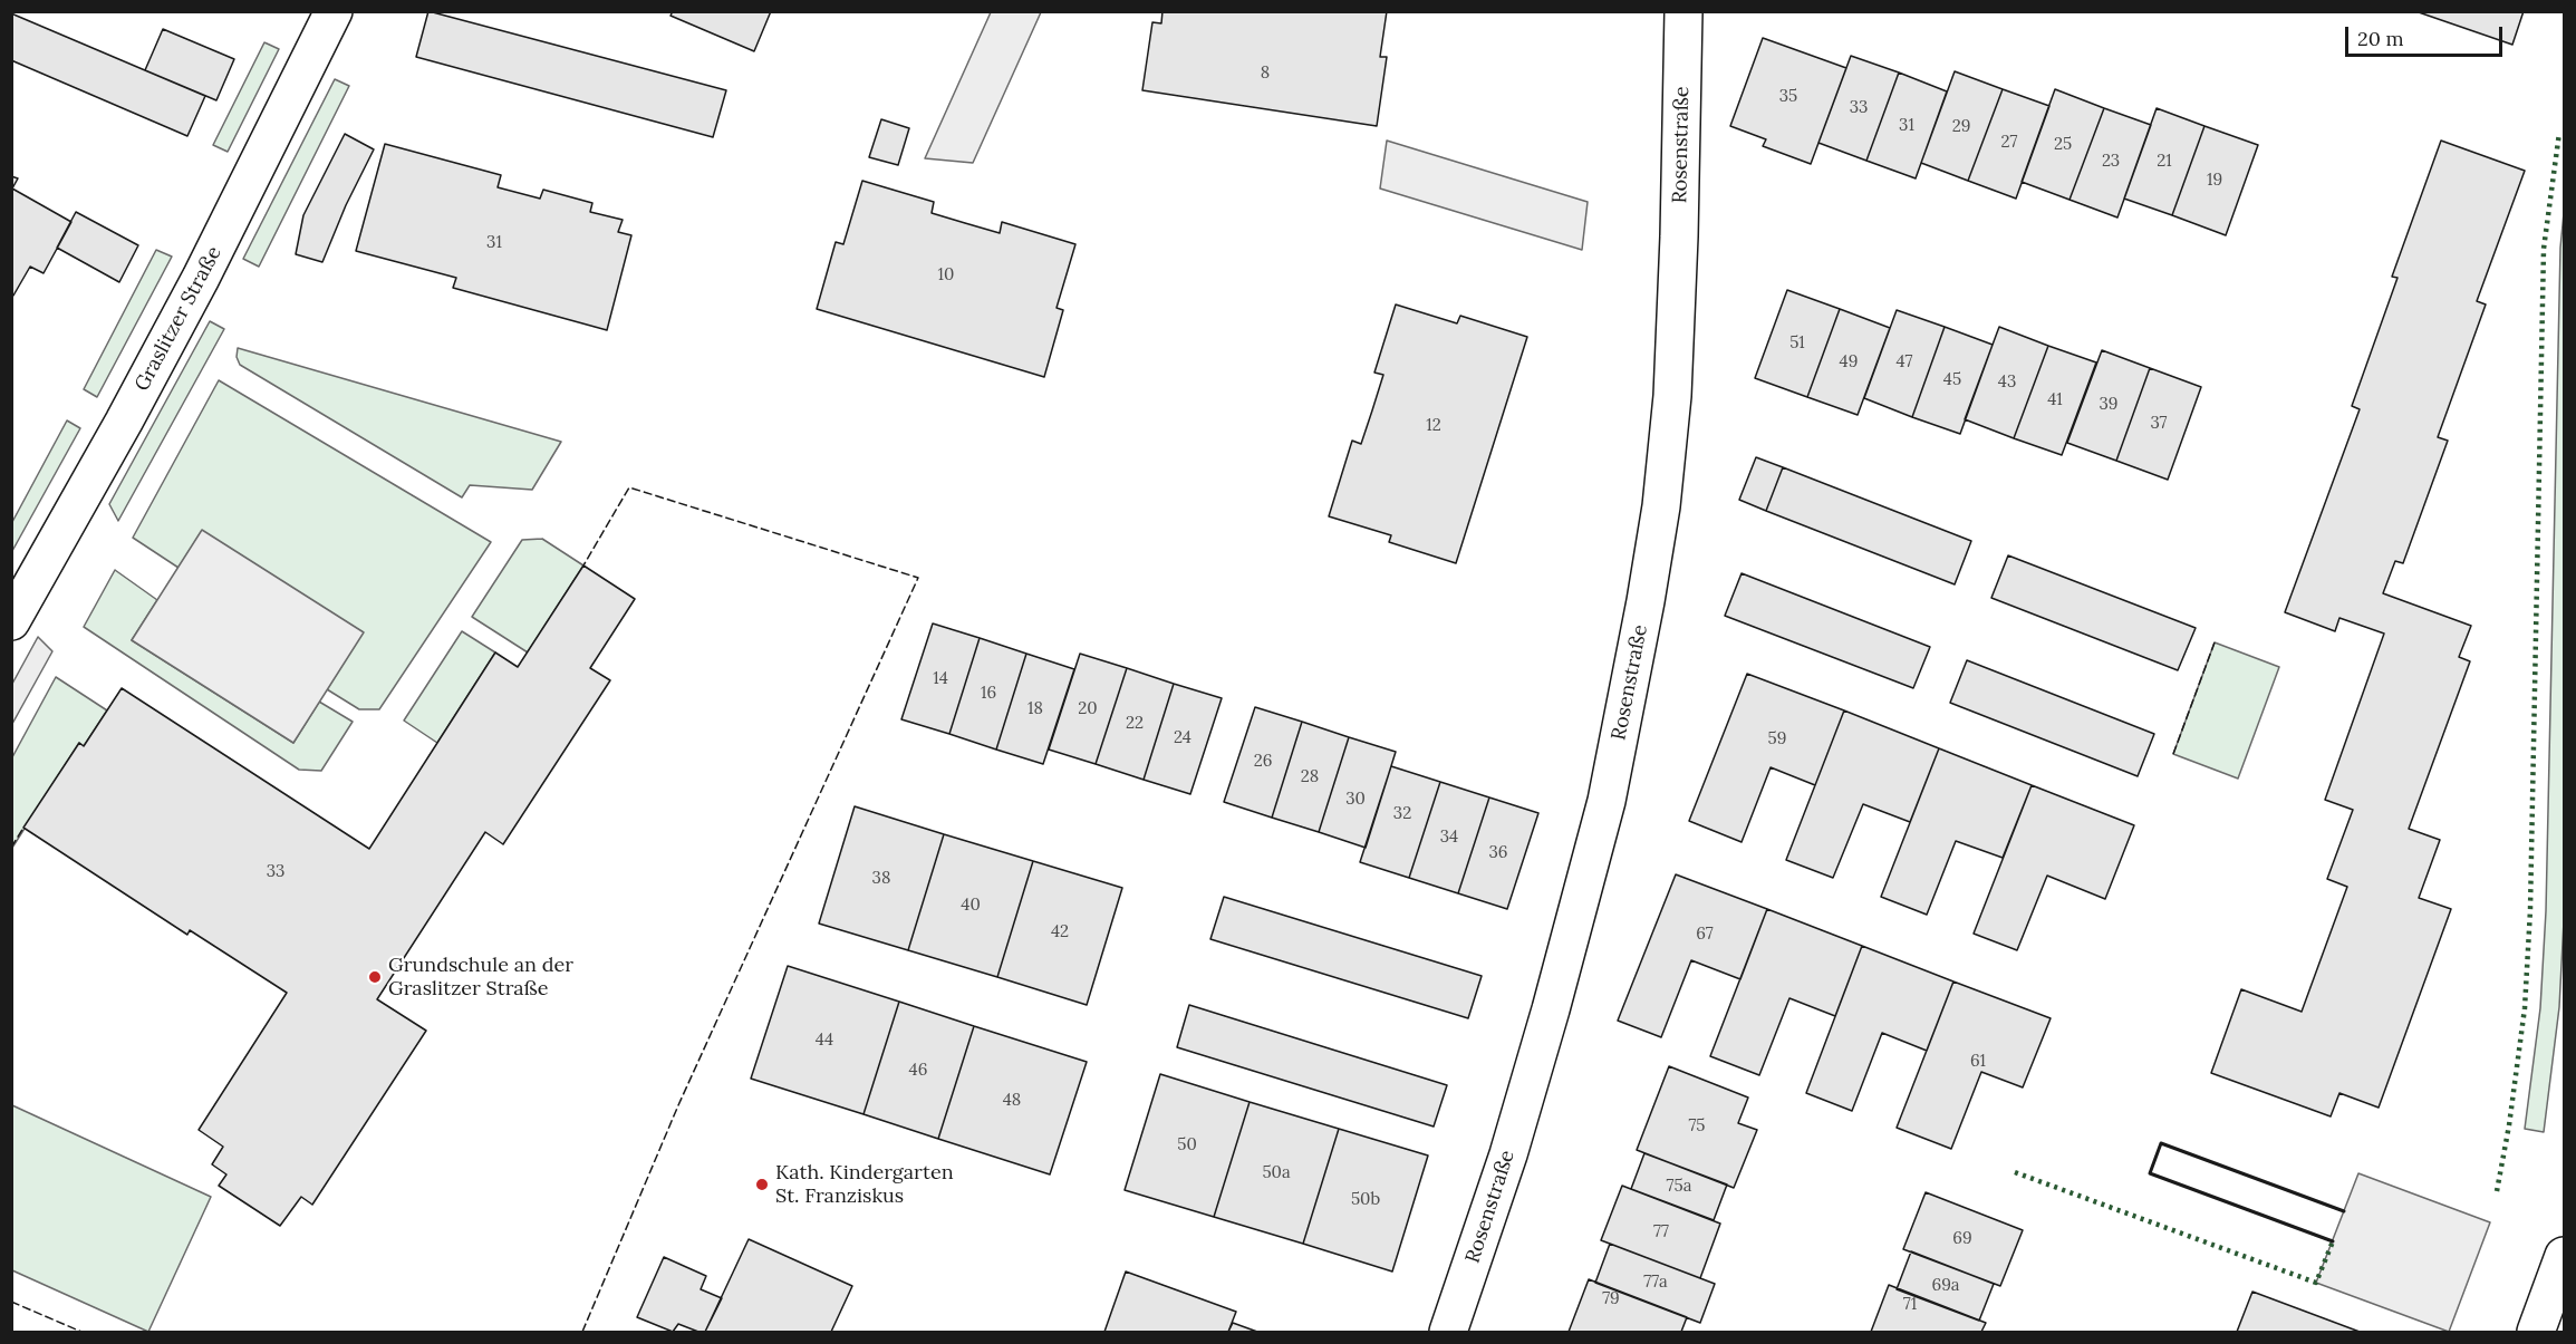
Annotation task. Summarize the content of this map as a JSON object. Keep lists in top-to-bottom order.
{
  "streets": {
    "street": ["Rosenstraße", "Graslitzer Straße"]
  },
  "places": ["Grundschule an der Graslitzer Straße", "Kath. Kindergarten St. Franziskus"],
  "house_numbers": [
    "8",
    "35",
    "33",
    "31",
    "29",
    "27",
    "25",
    "23",
    "21",
    "19",
    "31",
    "10",
    "51",
    "49",
    "47",
    "45",
    "43",
    "41",
    "39",
    "37",
    "12",
    "14",
    "16",
    "18",
    "20",
    "22",
    "24",
    "59",
    "26",
    "28",
    "30",
    "32",
    "34",
    "36",
    "33",
    "38",
    "40",
    "42",
    "67",
    "44",
    "61",
    "46",
    "48",
    "75",
    "50",
    "50a",
    "75a",
    "50b",
    "77",
    "69",
    "77a",
    "69a",
    "79",
    "71"
  ],
  "scale_bar": "20 m"
}
